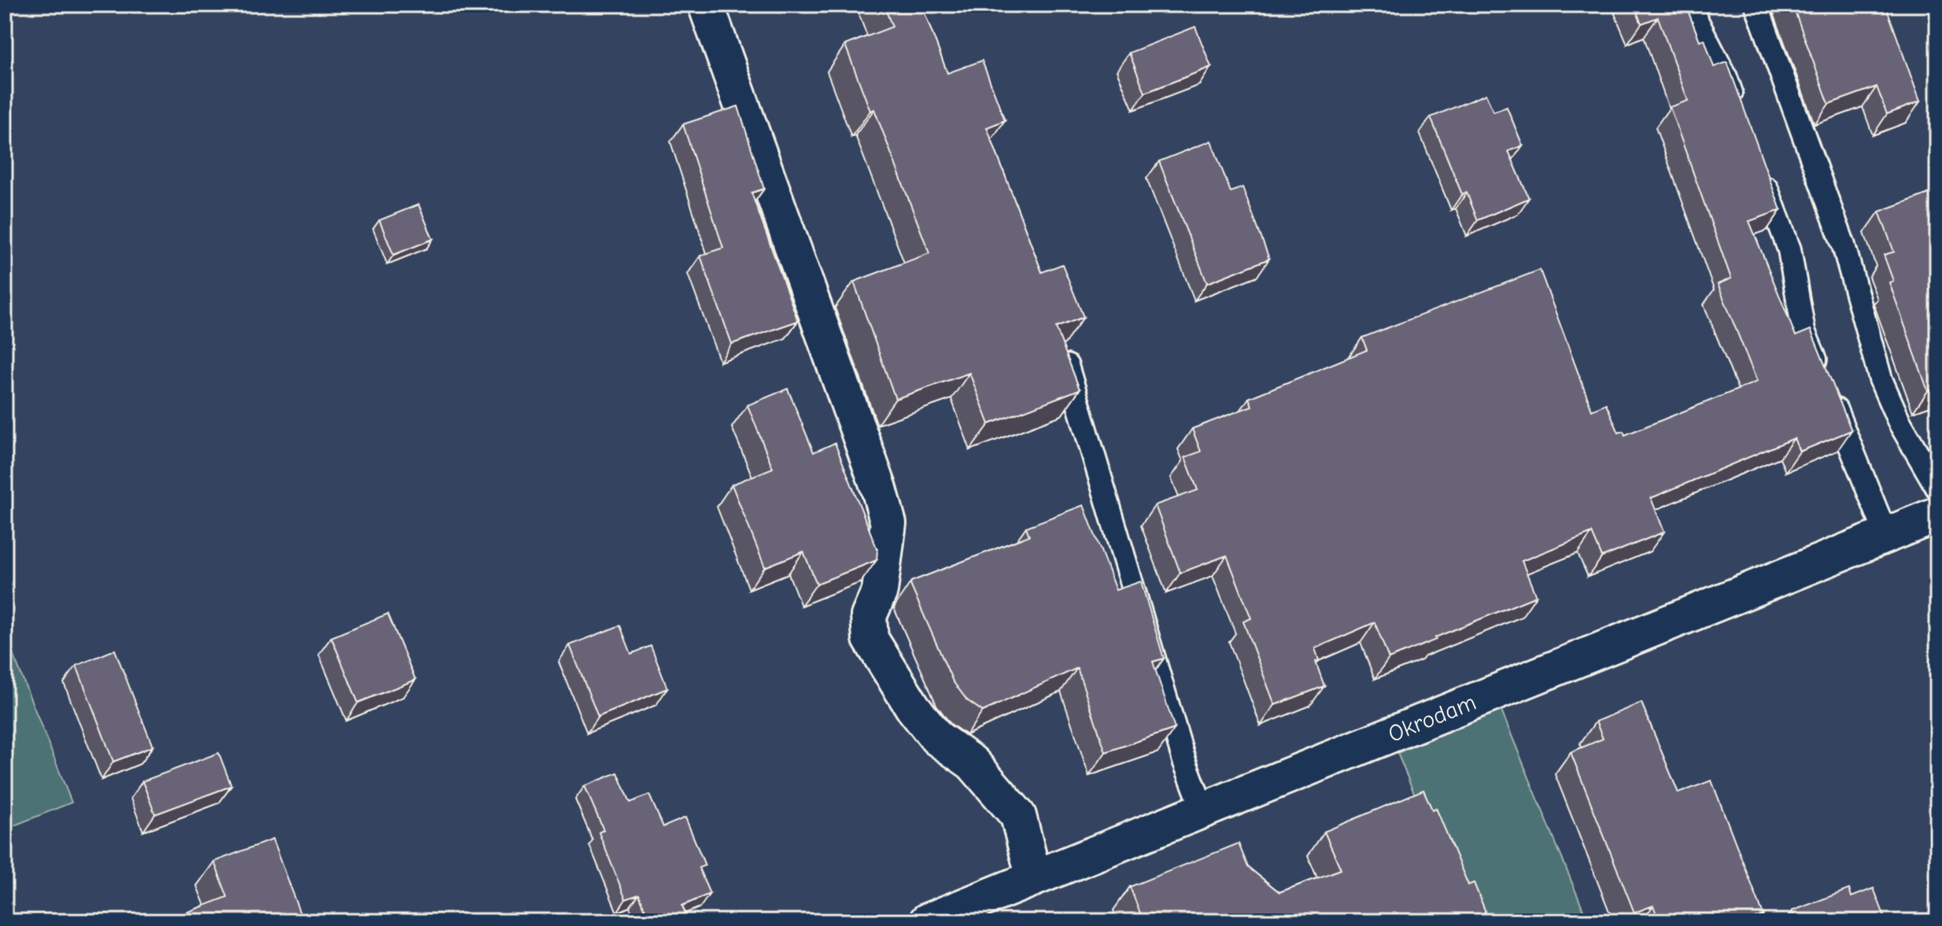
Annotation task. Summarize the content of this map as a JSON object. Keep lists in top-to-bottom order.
{
  "streets": {
    "street": ["Okrodam"]
  }
}
